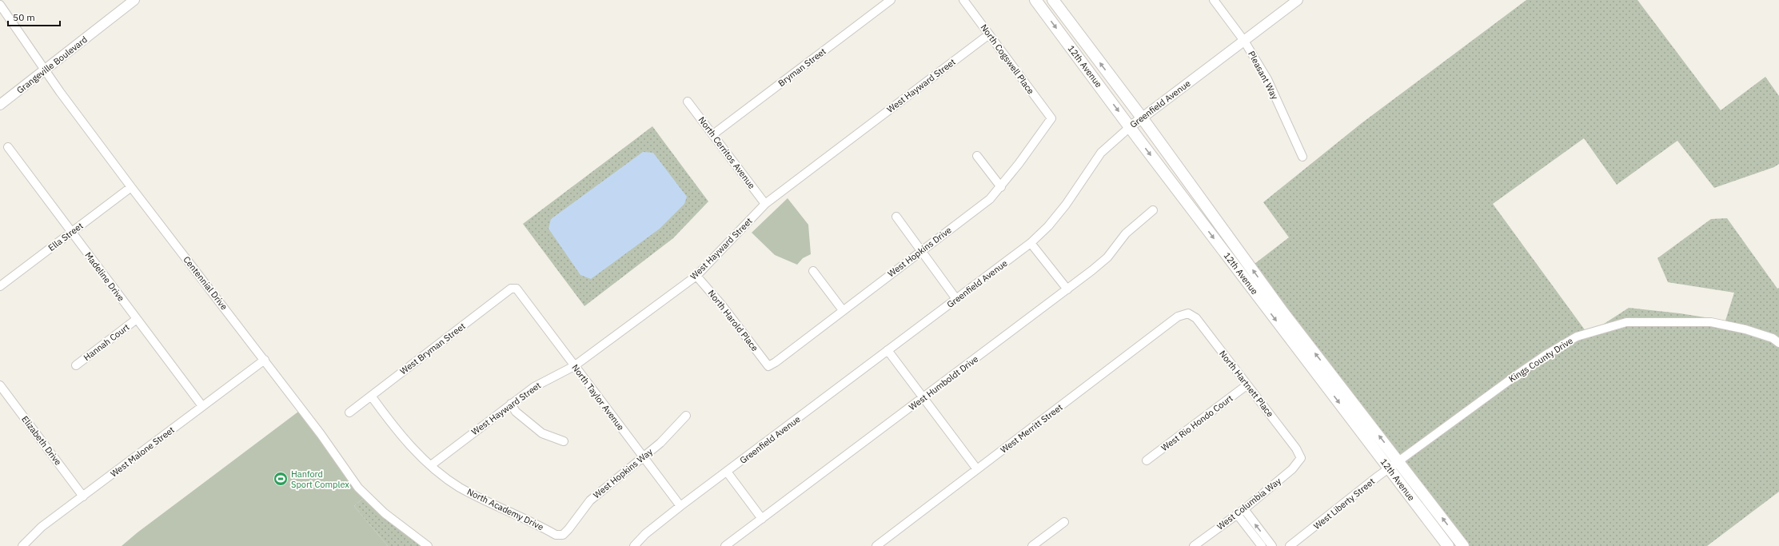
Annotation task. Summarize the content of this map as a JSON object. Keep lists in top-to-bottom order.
{
  "streets": {
    "main road": ["12th Avenue"],
    "street": [
      "North Cogswell Place",
      "Grangeville Boulevard",
      "Bryman Street",
      "Pleasant Way",
      "West Hayward Street",
      "Greenfield Avenue",
      "North Cerritos Avenue",
      "Ella Street",
      "West Hopkins Drive",
      "Madeline Drive",
      "Centennial Drive",
      "North Harold Place",
      "Hannah Court",
      "West Bryman Street",
      "Kings County Drive",
      "West Humboldt Drive",
      "North Hartnett Place",
      "North Taylor Avenue",
      "West Rio Hondo Court",
      "West Merritt Street",
      "Elizabeth Drive",
      "West Malone Street",
      "West Hopkins Way",
      "West Columbia Way",
      "West Liberty Street",
      "North Academy Drive"
    ]
  },
  "crossings": [
    ["North Cogswell Place", "West Hayward Street"],
    ["North Cogswell Place", "West Hopkins Drive"],
    ["Grangeville Boulevard", "Centennial Drive"],
    ["12th Avenue", "Greenfield Avenue"],
    ["12th Avenue", "Kings County Drive"],
    ["12th Avenue", "West Liberty Street"],
    ["Bryman Street", "North Cerritos Avenue"],
    ["Pleasant Way", "Greenfield Avenue"],
    ["West Hayward Street", "North Cerritos Avenue"],
    ["West Hayward Street", "North Harold Place"],
    ["West Hayward Street", "North Taylor Avenue"],
    ["West Hayward Street", "North Academy Drive"],
    ["Greenfield Avenue", "North Taylor Avenue"],
    ["Ella Street", "Madeline Drive"],
    ["Ella Street", "Centennial Drive"],
    ["West Hopkins Drive", "North Harold Place"],
    ["Madeline Drive", "Hannah Court"],
    ["Madeline Drive", "West Malone Street"],
    ["Centennial Drive", "West Malone Street"],
    ["West Bryman Street", "North Taylor Avenue"],
    ["West Bryman Street", "North Academy Drive"],
    ["Kings County Drive", "West Liberty Street"],
    ["North Hartnett Place", "West Rio Hondo Court"],
    ["North Hartnett Place", "West Merritt Street"],
    ["North Hartnett Place", "West Columbia Way"],
    ["North Taylor Avenue", "West Hopkins Way"],
    ["Elizabeth Drive", "West Malone Street"],
    ["West Hopkins Way", "North Academy Drive"]
  ],
  "places": {
    "sports": ["Hanford Sport Complex"]
  },
  "scale_bar": "50 m"
}
